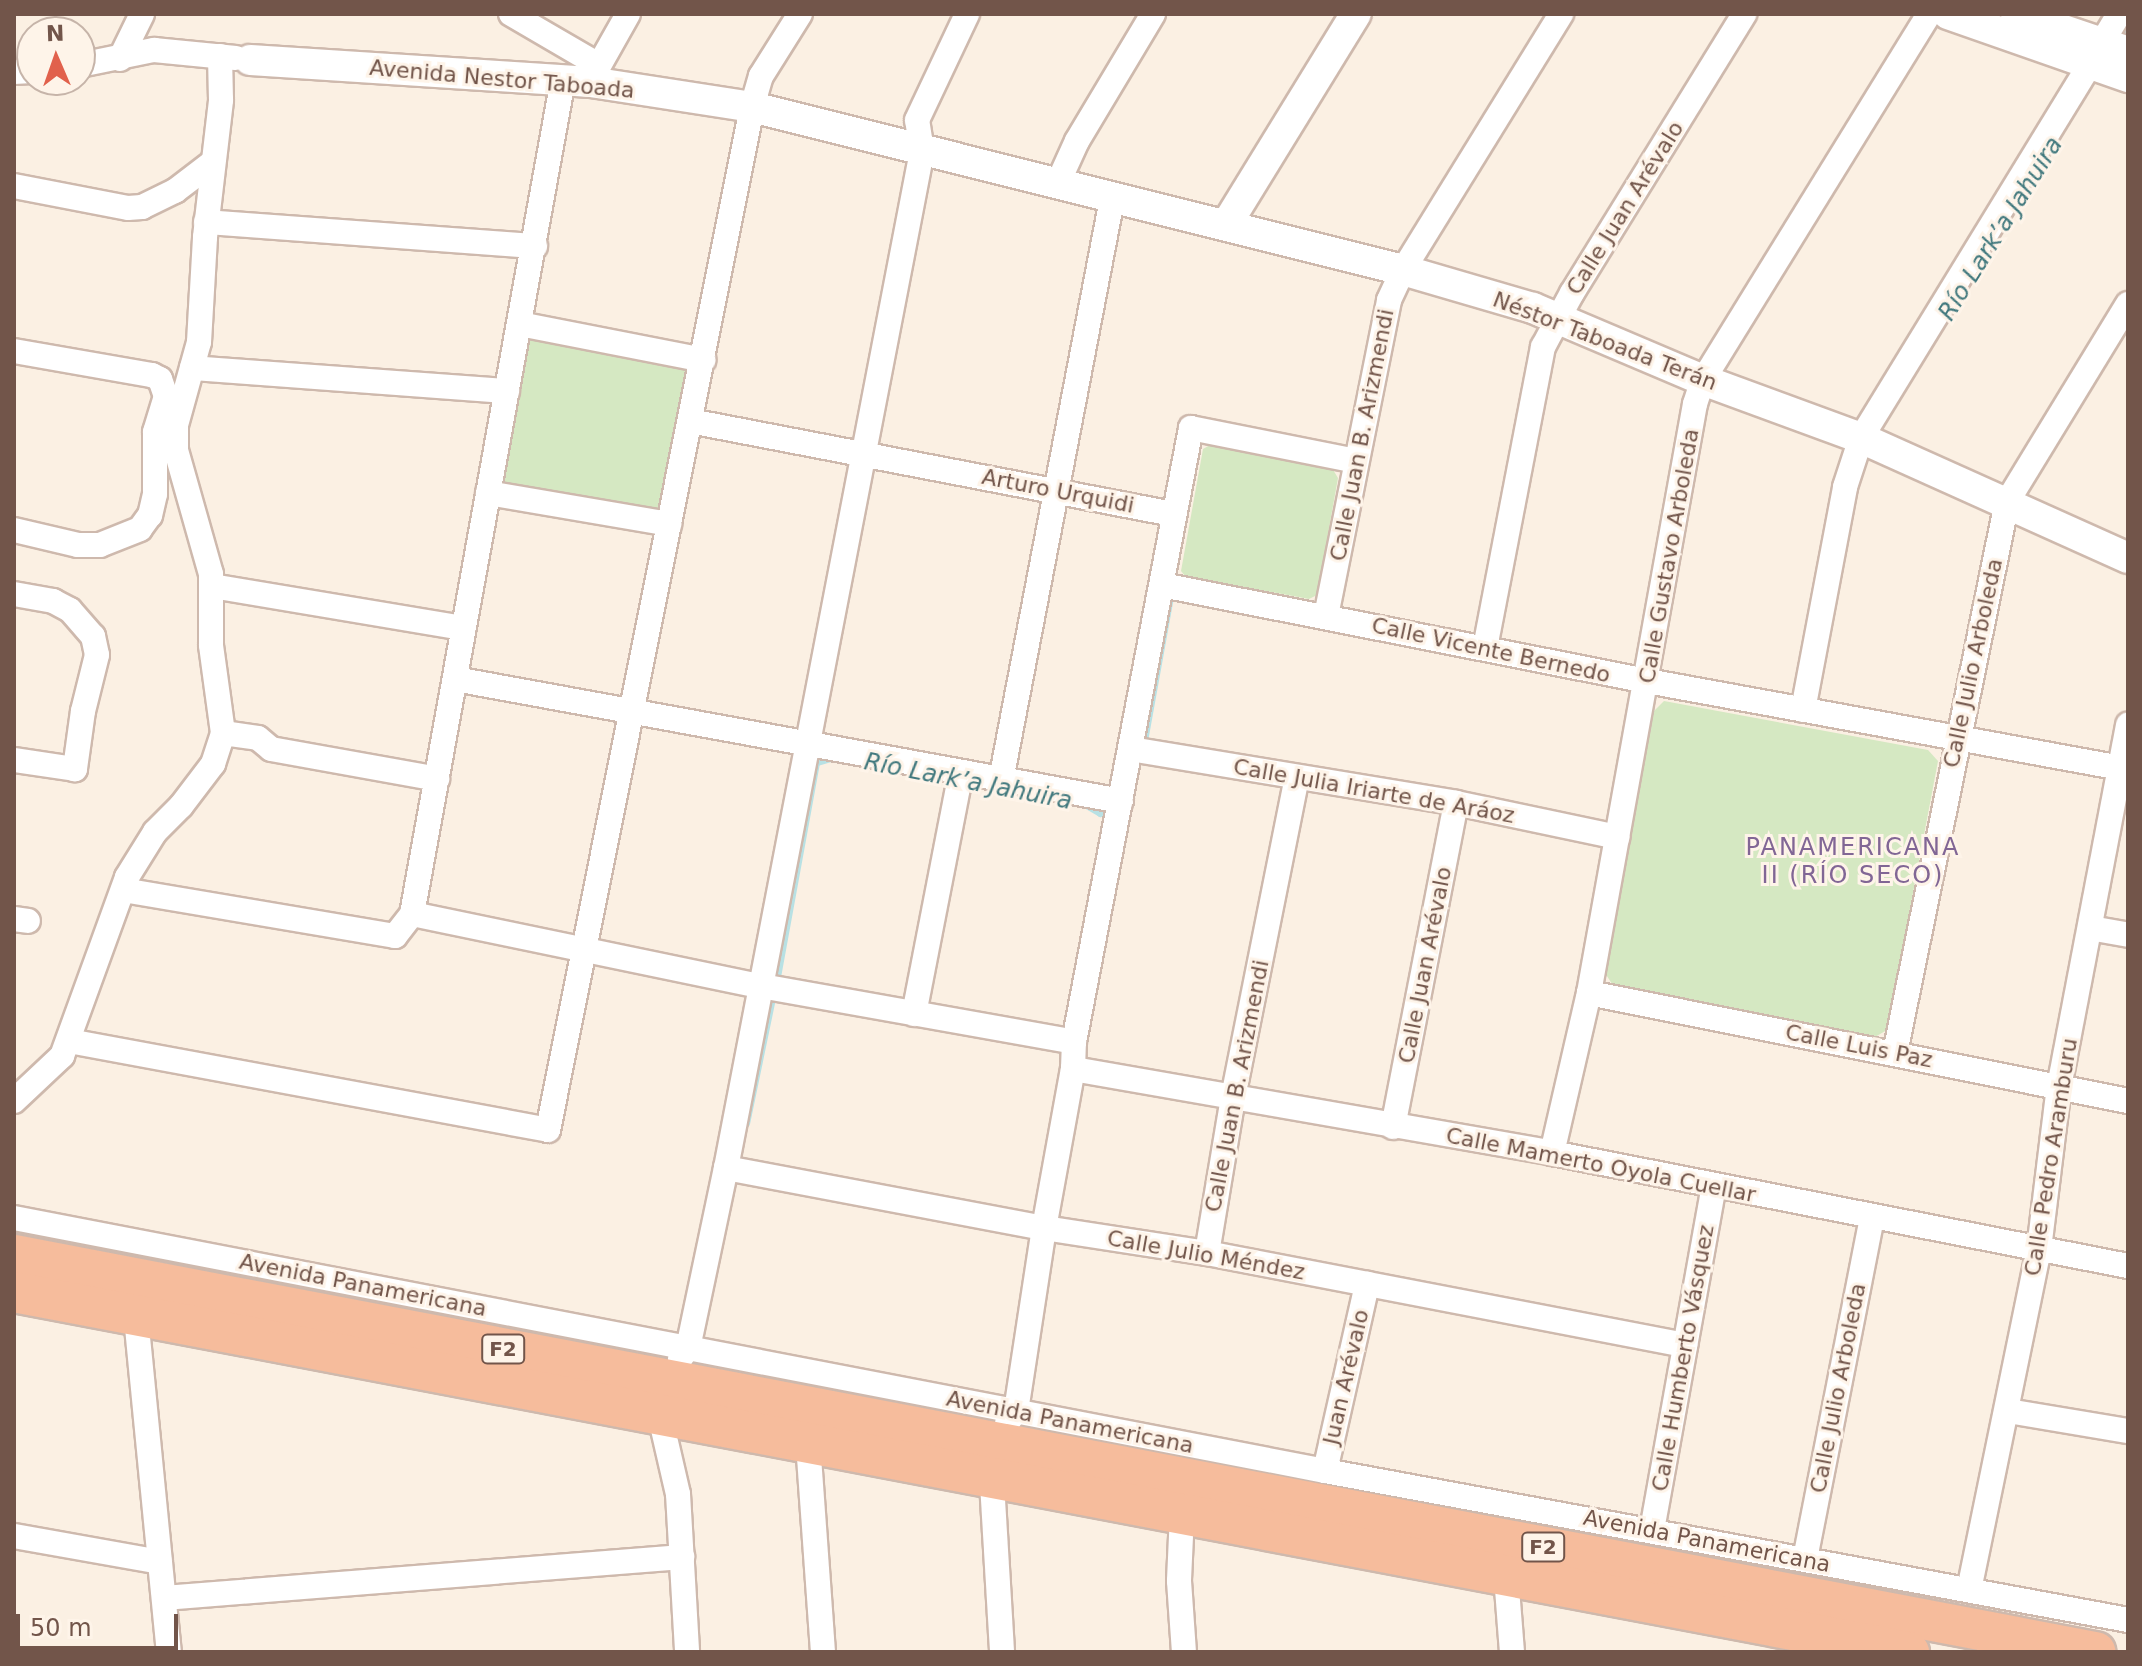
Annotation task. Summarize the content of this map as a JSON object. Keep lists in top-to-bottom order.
{
  "streets": {
    "highway": ["Avenida Panamericana", "F2"],
    "street": [
      "Avenida Nestor Taboada",
      "Calle Juan Arévalo",
      "Néstor Taboada Terán",
      "Calle Juan B. Arizmendi",
      "Arturo Urquidi",
      "Calle Gustavo Arboleda",
      "Calle Vicente Bernedo",
      "Calle Julio Arboleda",
      "Calle Julia Iriarte de Aráoz",
      "Calle Luis Paz",
      "Calle Pedro Aramburu",
      "Calle Mamerto Oyola Cuellar",
      "Calle Julio Méndez",
      "Calle Humberto Vásquez",
      "Juan Arévalo"
    ]
  },
  "crossings": [
    ["Avenida Nestor Taboada", "Néstor Taboada Terán"],
    ["Calle Juan Arévalo", "Néstor Taboada Terán"],
    ["Calle Juan Arévalo", "Calle Vicente Bernedo"],
    ["Calle Juan Arévalo", "Calle Julia Iriarte de Aráoz"],
    ["Calle Juan Arévalo", "Calle Mamerto Oyola Cuellar"],
    ["Néstor Taboada Terán", "Calle Juan B. Arizmendi"],
    ["Néstor Taboada Terán", "Calle Gustavo Arboleda"],
    ["Néstor Taboada Terán", "Calle Julio Arboleda"],
    ["Calle Juan B. Arizmendi", "Calle Vicente Bernedo"],
    ["Calle Juan B. Arizmendi", "Calle Julia Iriarte de Aráoz"],
    ["Calle Juan B. Arizmendi", "Calle Mamerto Oyola Cuellar"],
    ["Calle Juan B. Arizmendi", "Calle Julio Méndez"],
    ["Calle Gustavo Arboleda", "Calle Vicente Bernedo"],
    ["Calle Gustavo Arboleda", "Calle Julia Iriarte de Aráoz"],
    ["Calle Gustavo Arboleda", "Calle Luis Paz"],
    ["Calle Gustavo Arboleda", "Calle Mamerto Oyola Cuellar"],
    ["Calle Vicente Bernedo", "Calle Julio Arboleda"],
    ["Calle Vicente Bernedo", "Calle Pedro Aramburu"],
    ["Calle Julio Arboleda", "Calle Luis Paz"],
    ["Calle Julio Arboleda", "Calle Mamerto Oyola Cuellar"],
    ["Calle Julio Arboleda", "Avenida Panamericana"],
    ["Calle Luis Paz", "Calle Pedro Aramburu"],
    ["Calle Pedro Aramburu", "Calle Mamerto Oyola Cuellar"],
    ["Calle Pedro Aramburu", "Avenida Panamericana"],
    ["Calle Mamerto Oyola Cuellar", "Calle Humberto Vásquez"],
    ["Calle Julio Méndez", "Calle Humberto Vásquez"],
    ["Calle Julio Méndez", "Juan Arévalo"],
    ["Avenida Panamericana", "Calle Humberto Vásquez"],
    ["Avenida Panamericana", "Juan Arévalo"]
  ],
  "districts": ["PANAMERICANA II (RÍO SECO)"],
  "water": ["Río Lark’a Jahuira"],
  "scale_bar": "50 m",
  "north": "top"
}
